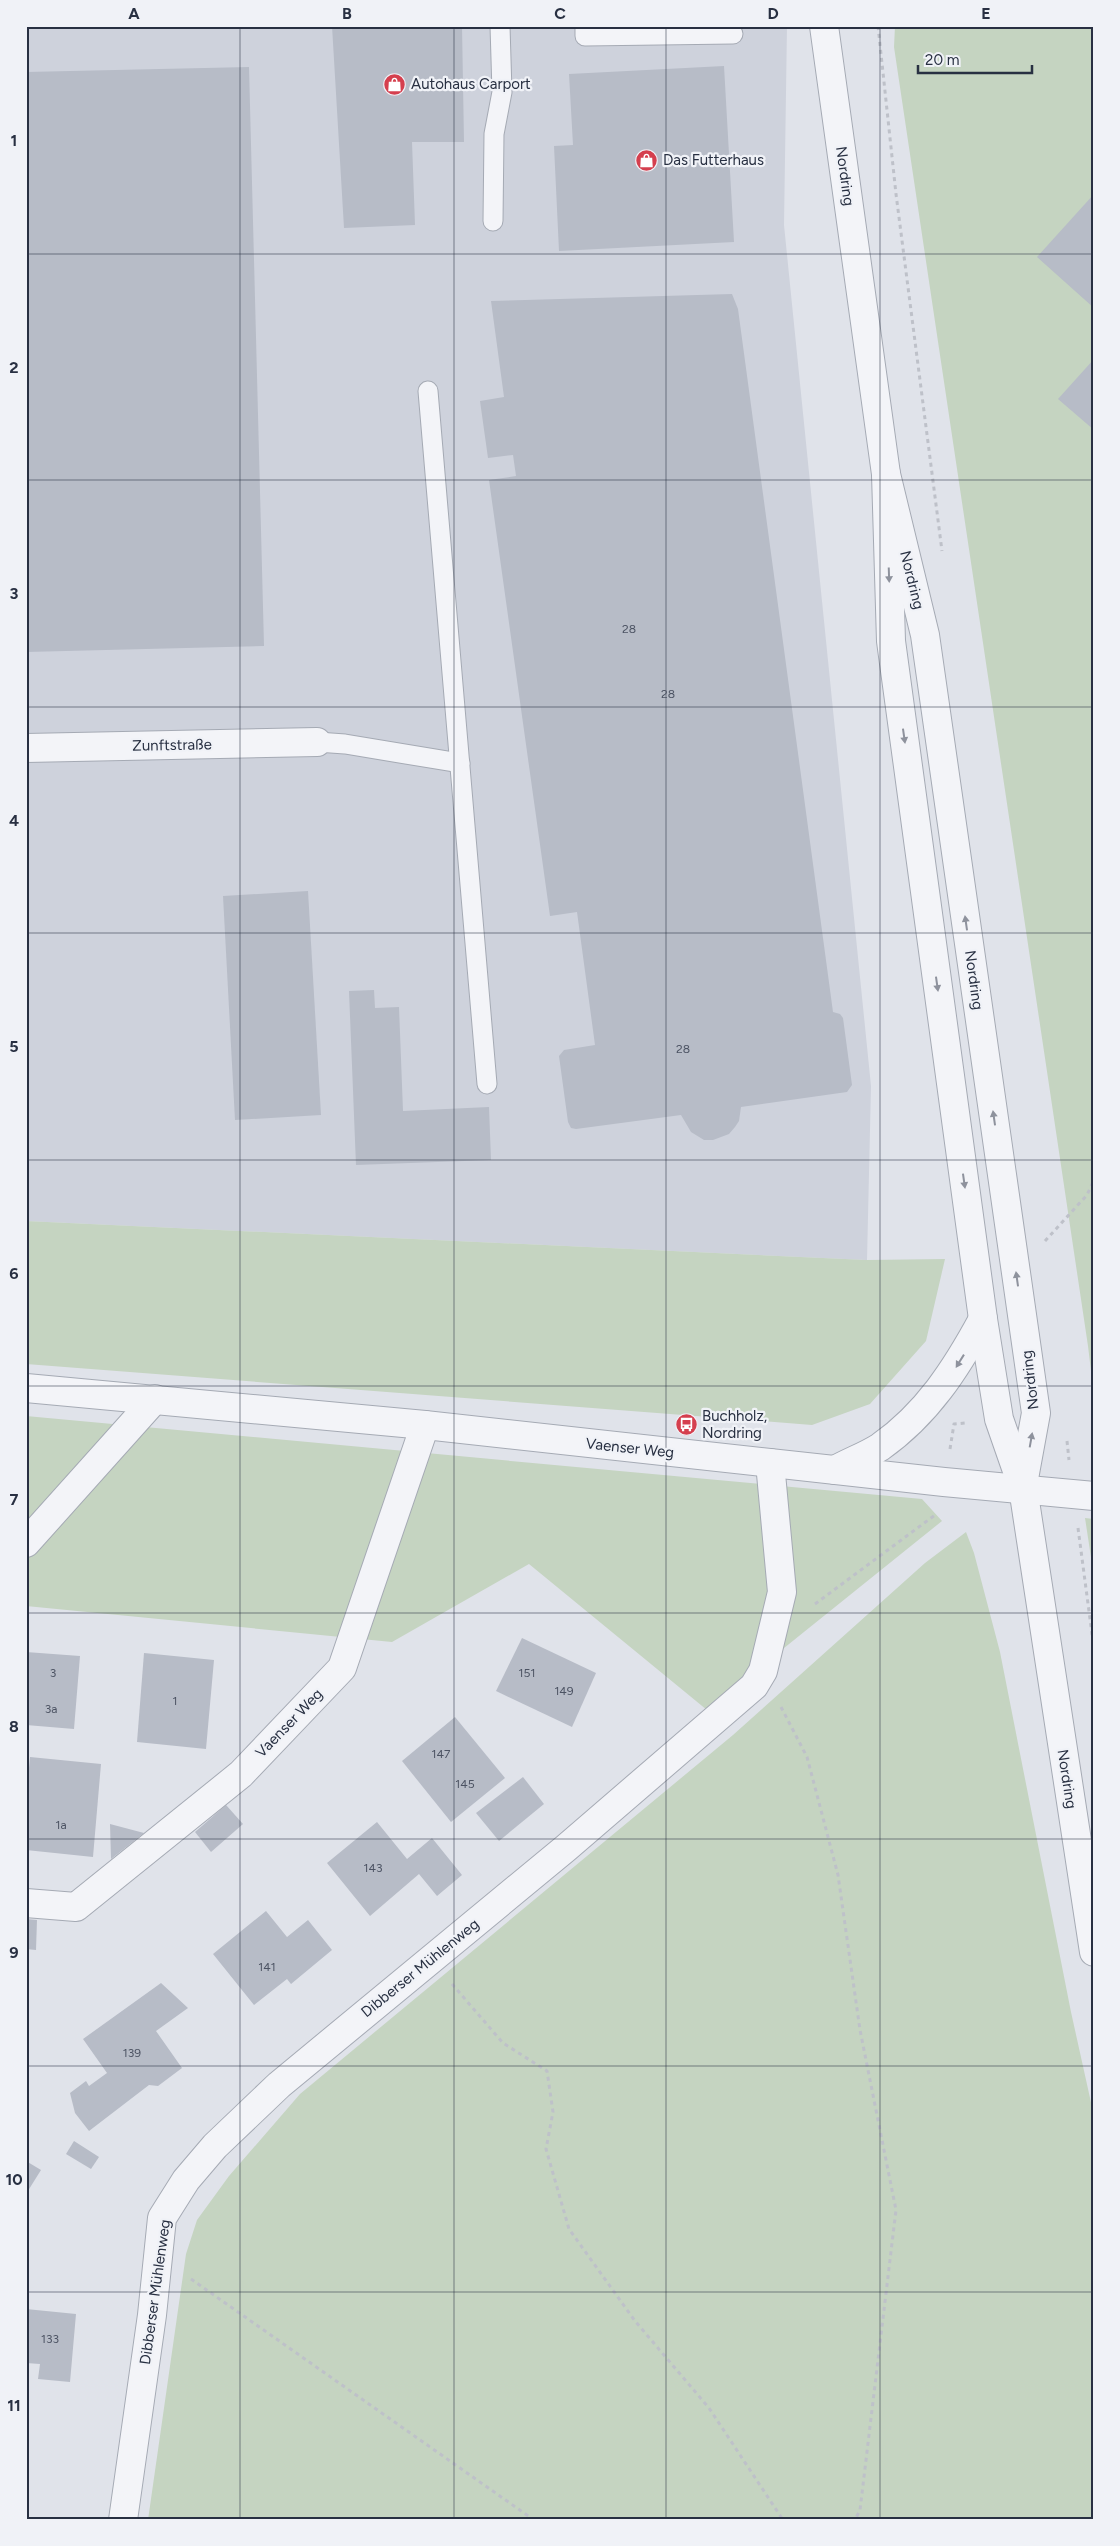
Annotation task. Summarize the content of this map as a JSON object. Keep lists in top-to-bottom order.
{
  "streets": {
    "street": [
      "Nordring",
      "Zunftstraße",
      "Vaenser Weg",
      "Dibberser Mühlenweg"
    ]
  },
  "crossings": [
    ["Nordring", "Vaenser Weg"],
    ["Vaenser Weg", "Dibberser Mühlenweg"]
  ],
  "places": {
    "shop": ["Autohaus Carport", "Das Futterhaus"],
    "bus stop": ["Buchholz, Nordring"]
  },
  "house_numbers": [
    "28",
    "28",
    "28",
    "3",
    "151",
    "149",
    "1",
    "3a",
    "147",
    "145",
    "1a",
    "143",
    "141",
    "139",
    "133"
  ],
  "scale_bar": "20 m",
  "grid": {
    "columns": [
      "A",
      "B",
      "C",
      "D",
      "E"
    ],
    "rows": [
      "1",
      "2",
      "3",
      "4",
      "5",
      "6",
      "7",
      "8",
      "9",
      "10",
      "11"
    ]
  }
}
